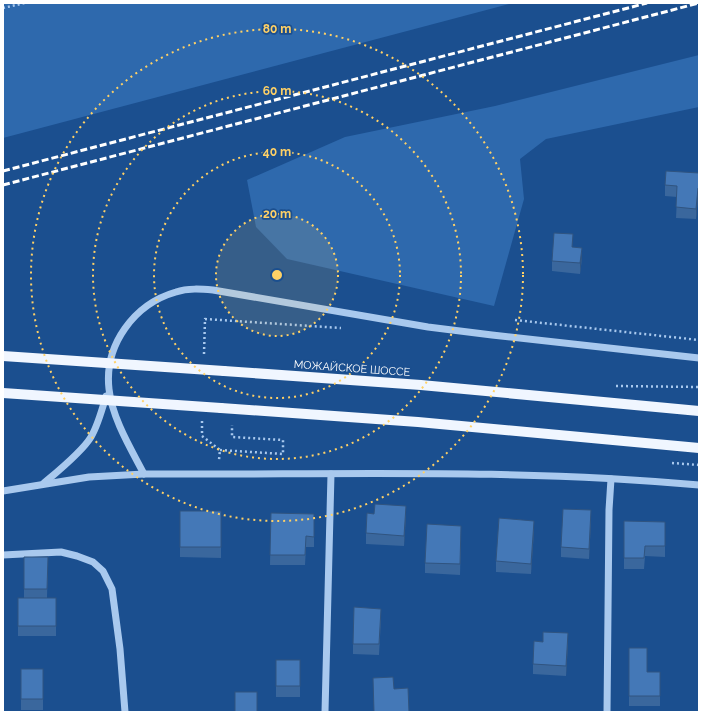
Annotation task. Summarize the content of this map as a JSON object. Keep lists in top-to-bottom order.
{
  "streets": {
    "main road": ["МОЖАЙСКОЕ ШОССЕ"]
  },
  "rings": [
    "80 m",
    "60 m",
    "40 m",
    "20 m"
  ]
}
